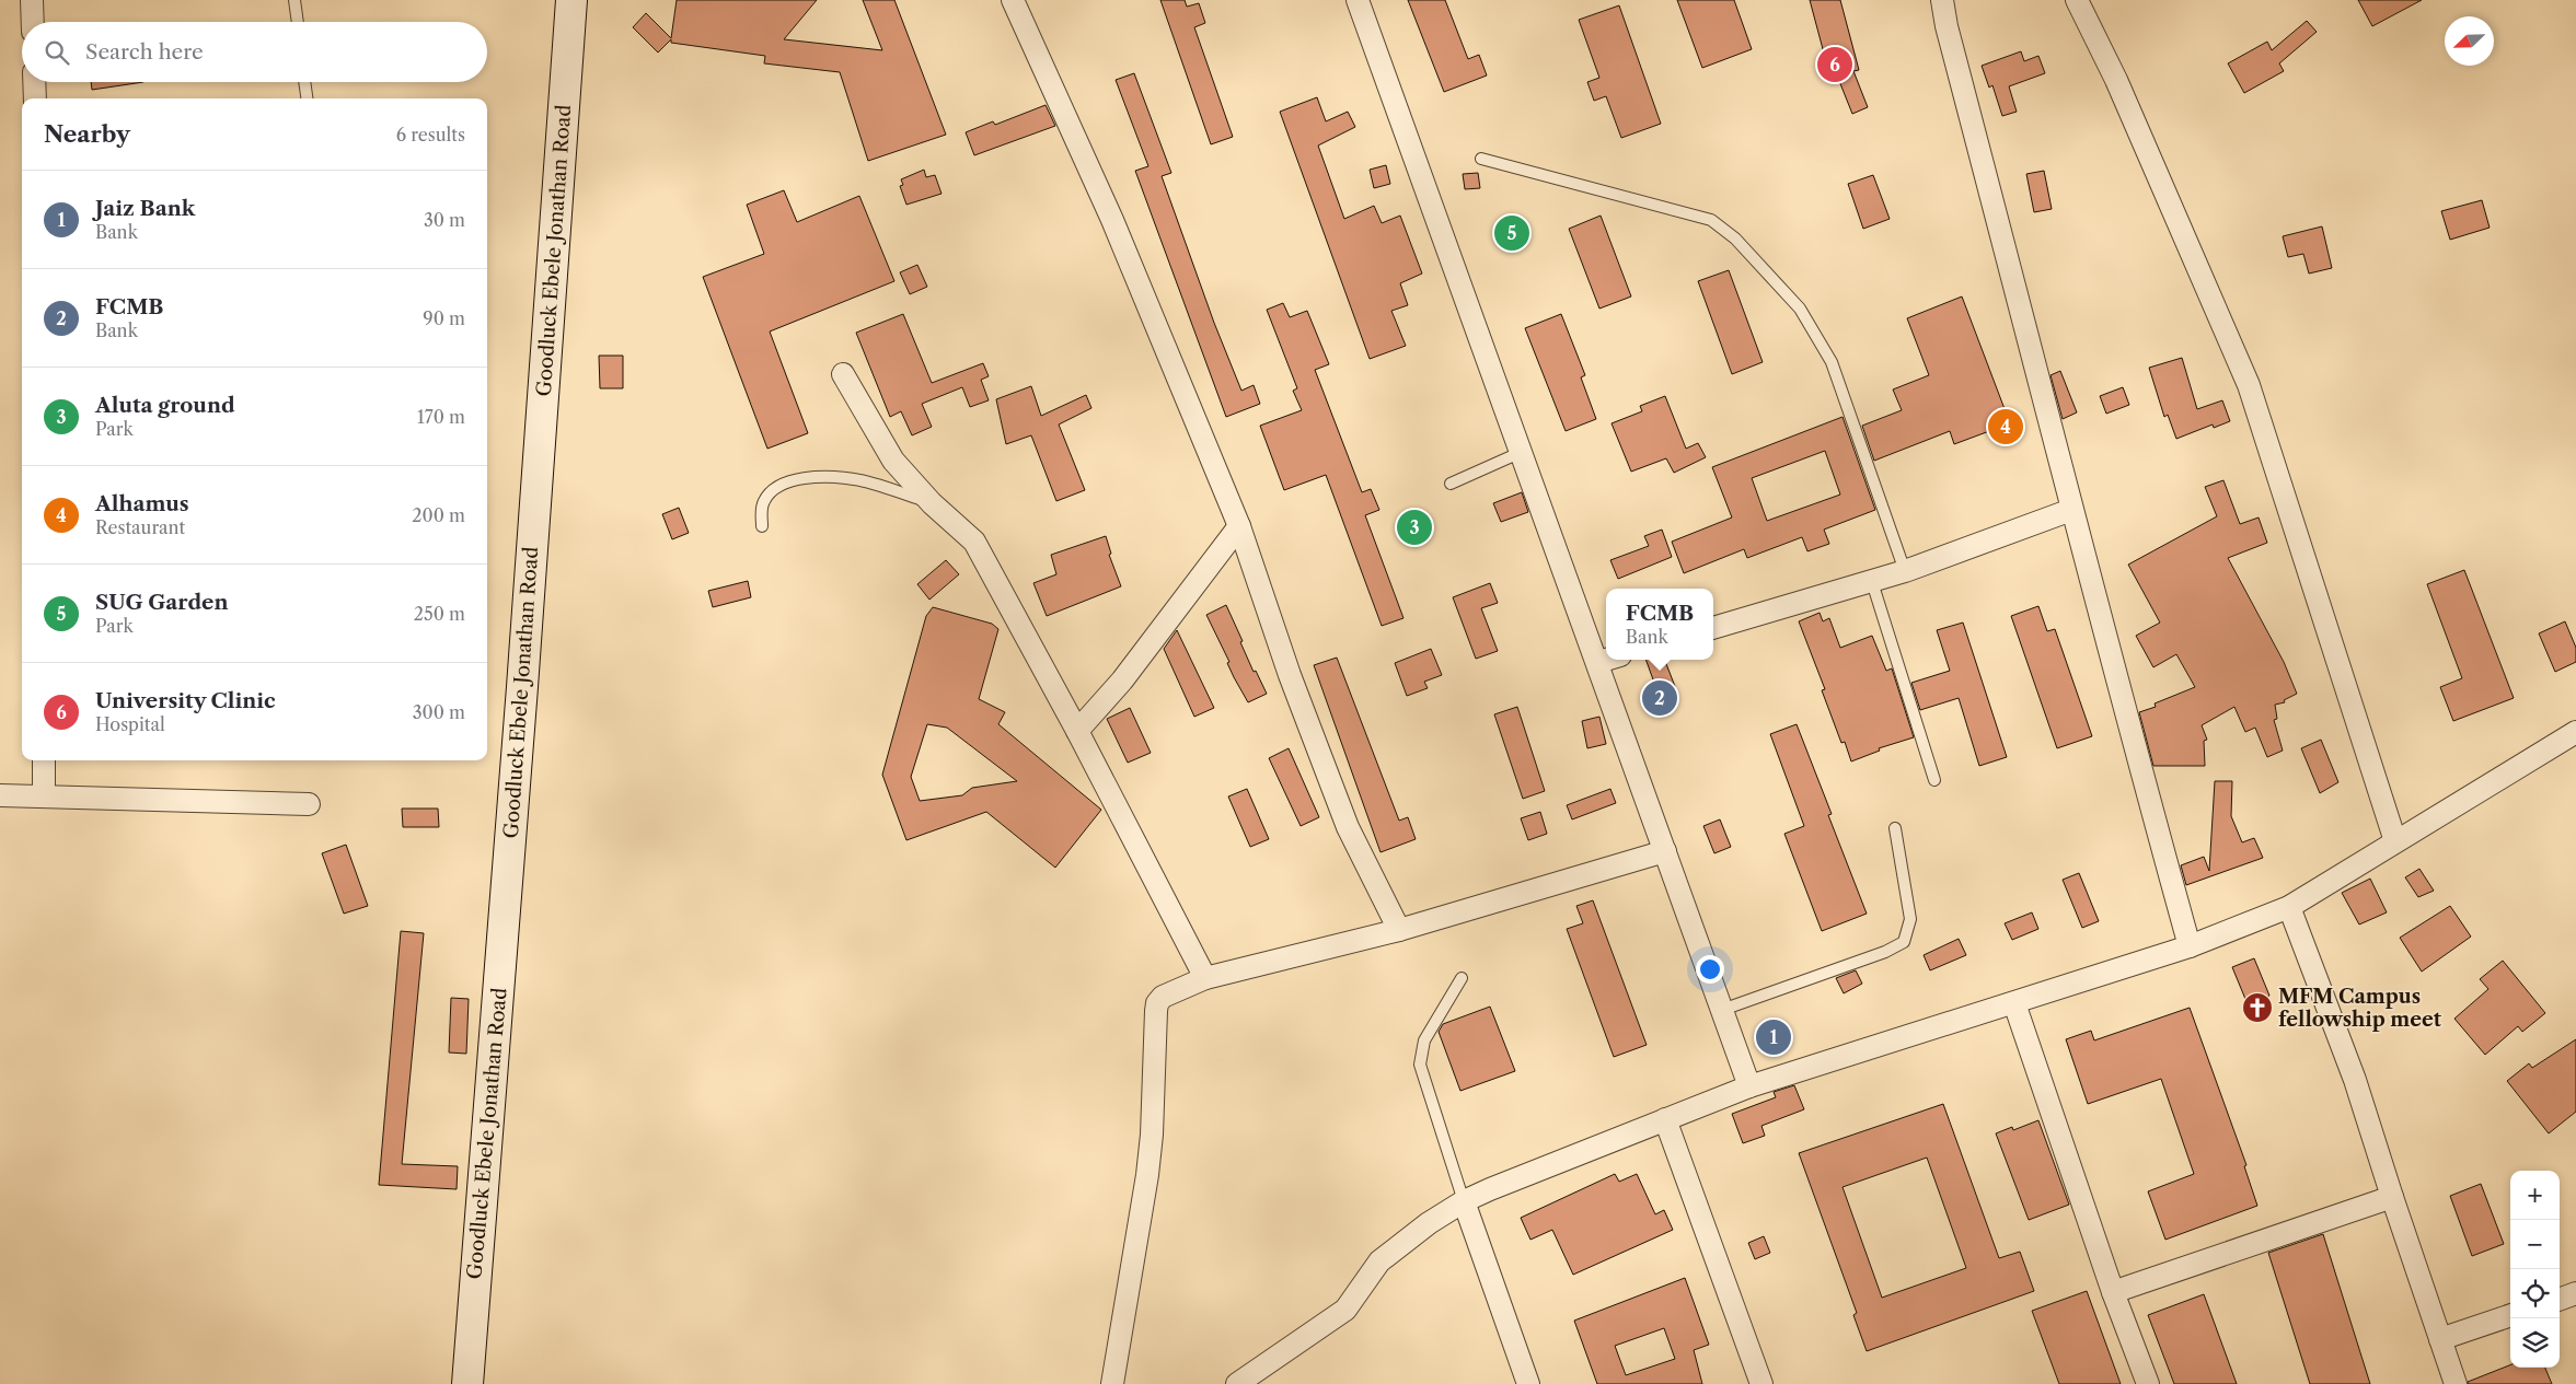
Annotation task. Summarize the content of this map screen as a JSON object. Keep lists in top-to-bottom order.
{
  "streets": {
    "main road": ["Goodluck Ebele Jonathan Road"]
  },
  "places": {
    "church": ["MFM Campus fellowship meet"]
  },
  "north": "bottom left",
  "page": {
    "search": "Search here",
    "pins": [
      "6",
      "5",
      "4",
      "3",
      "2",
      "1"
    ],
    "heading": ["Nearby", "6 results"],
    "list": [
      {
        "mark": "1",
        "name": "Jaiz Bank",
        "note": "Bank",
        "value": "30 m"
      },
      {
        "mark": "2",
        "name": "FCMB",
        "note": "Bank",
        "value": "90 m"
      },
      {
        "mark": "3",
        "name": "Aluta ground",
        "note": "Park",
        "value": "170 m"
      },
      {
        "mark": "4",
        "name": "Alhamus",
        "note": "Restaurant",
        "value": "200 m"
      },
      {
        "mark": "5",
        "name": "SUG Garden",
        "note": "Park",
        "value": "250 m"
      },
      {
        "mark": "6",
        "name": "University Clinic",
        "note": "Hospital",
        "value": "300 m"
      }
    ],
    "popup": ["FCMB", "Bank"],
    "map_buttons": ["+", "−"]
  }
}
